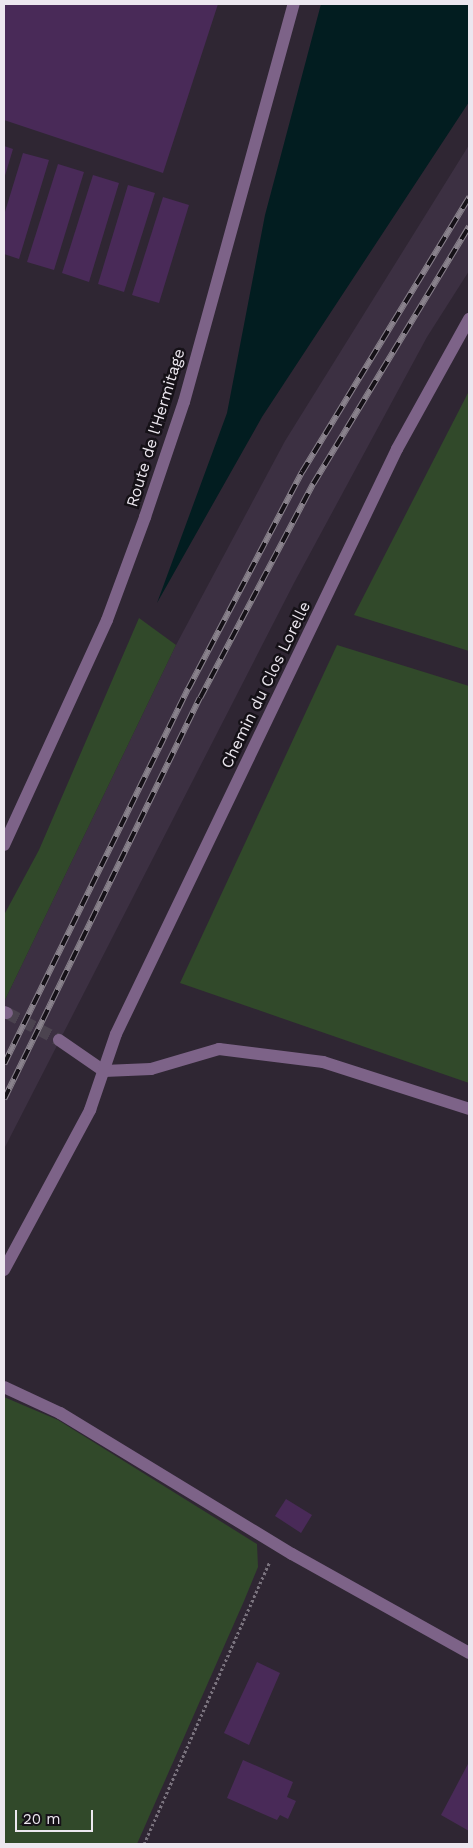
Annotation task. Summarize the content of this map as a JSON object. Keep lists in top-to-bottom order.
{
  "streets": {
    "street": ["Route de l'Hermitage", "Chemin du Clos Lorelle"]
  },
  "scale_bar": "20 m"
}
